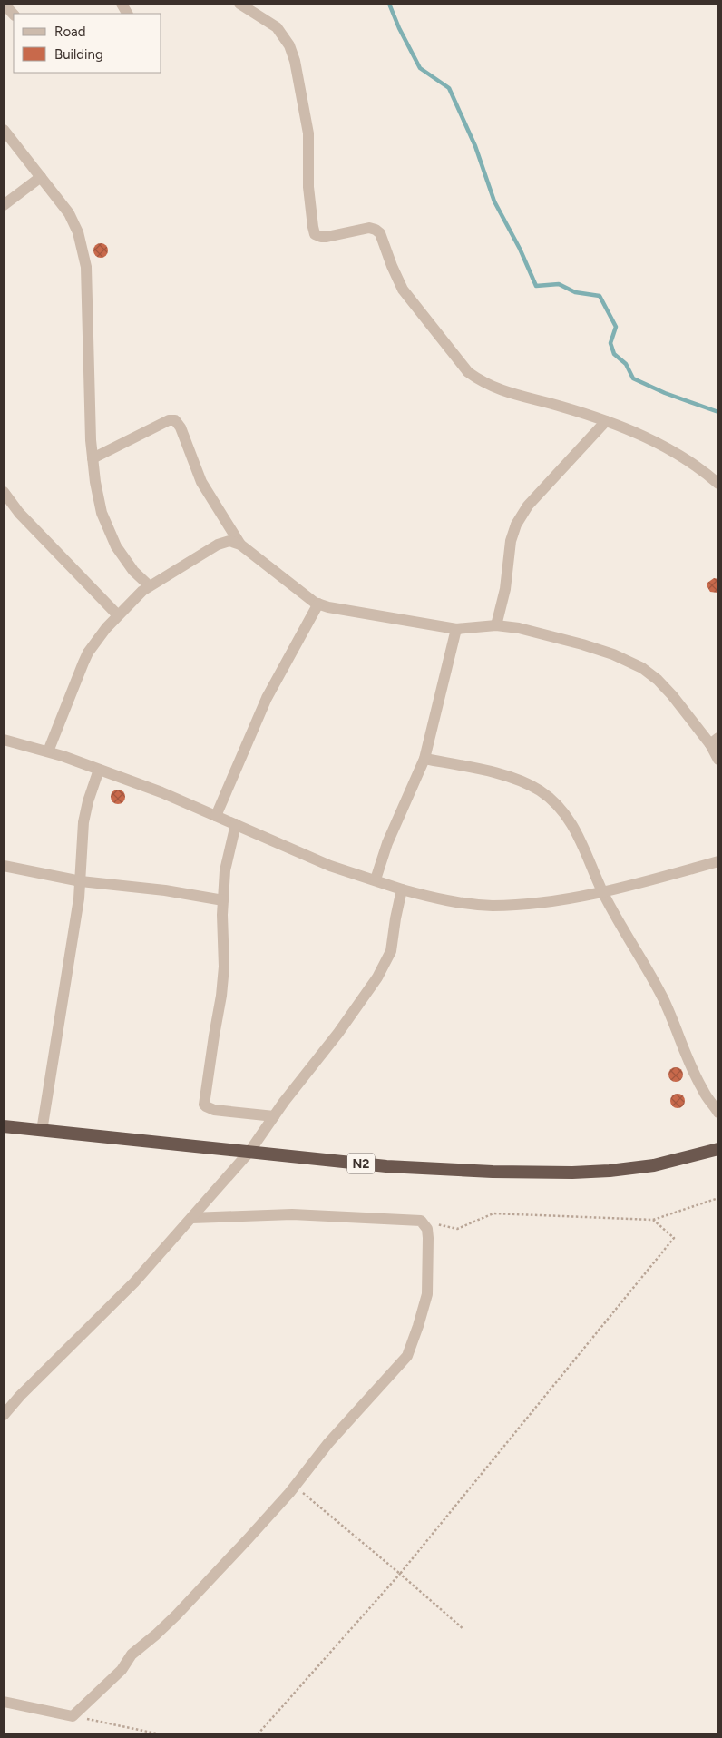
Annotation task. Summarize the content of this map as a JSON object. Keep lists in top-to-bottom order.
{
  "streets": {
    "highway": ["N2"]
  },
  "legend": ["Road", "Building"]
}
